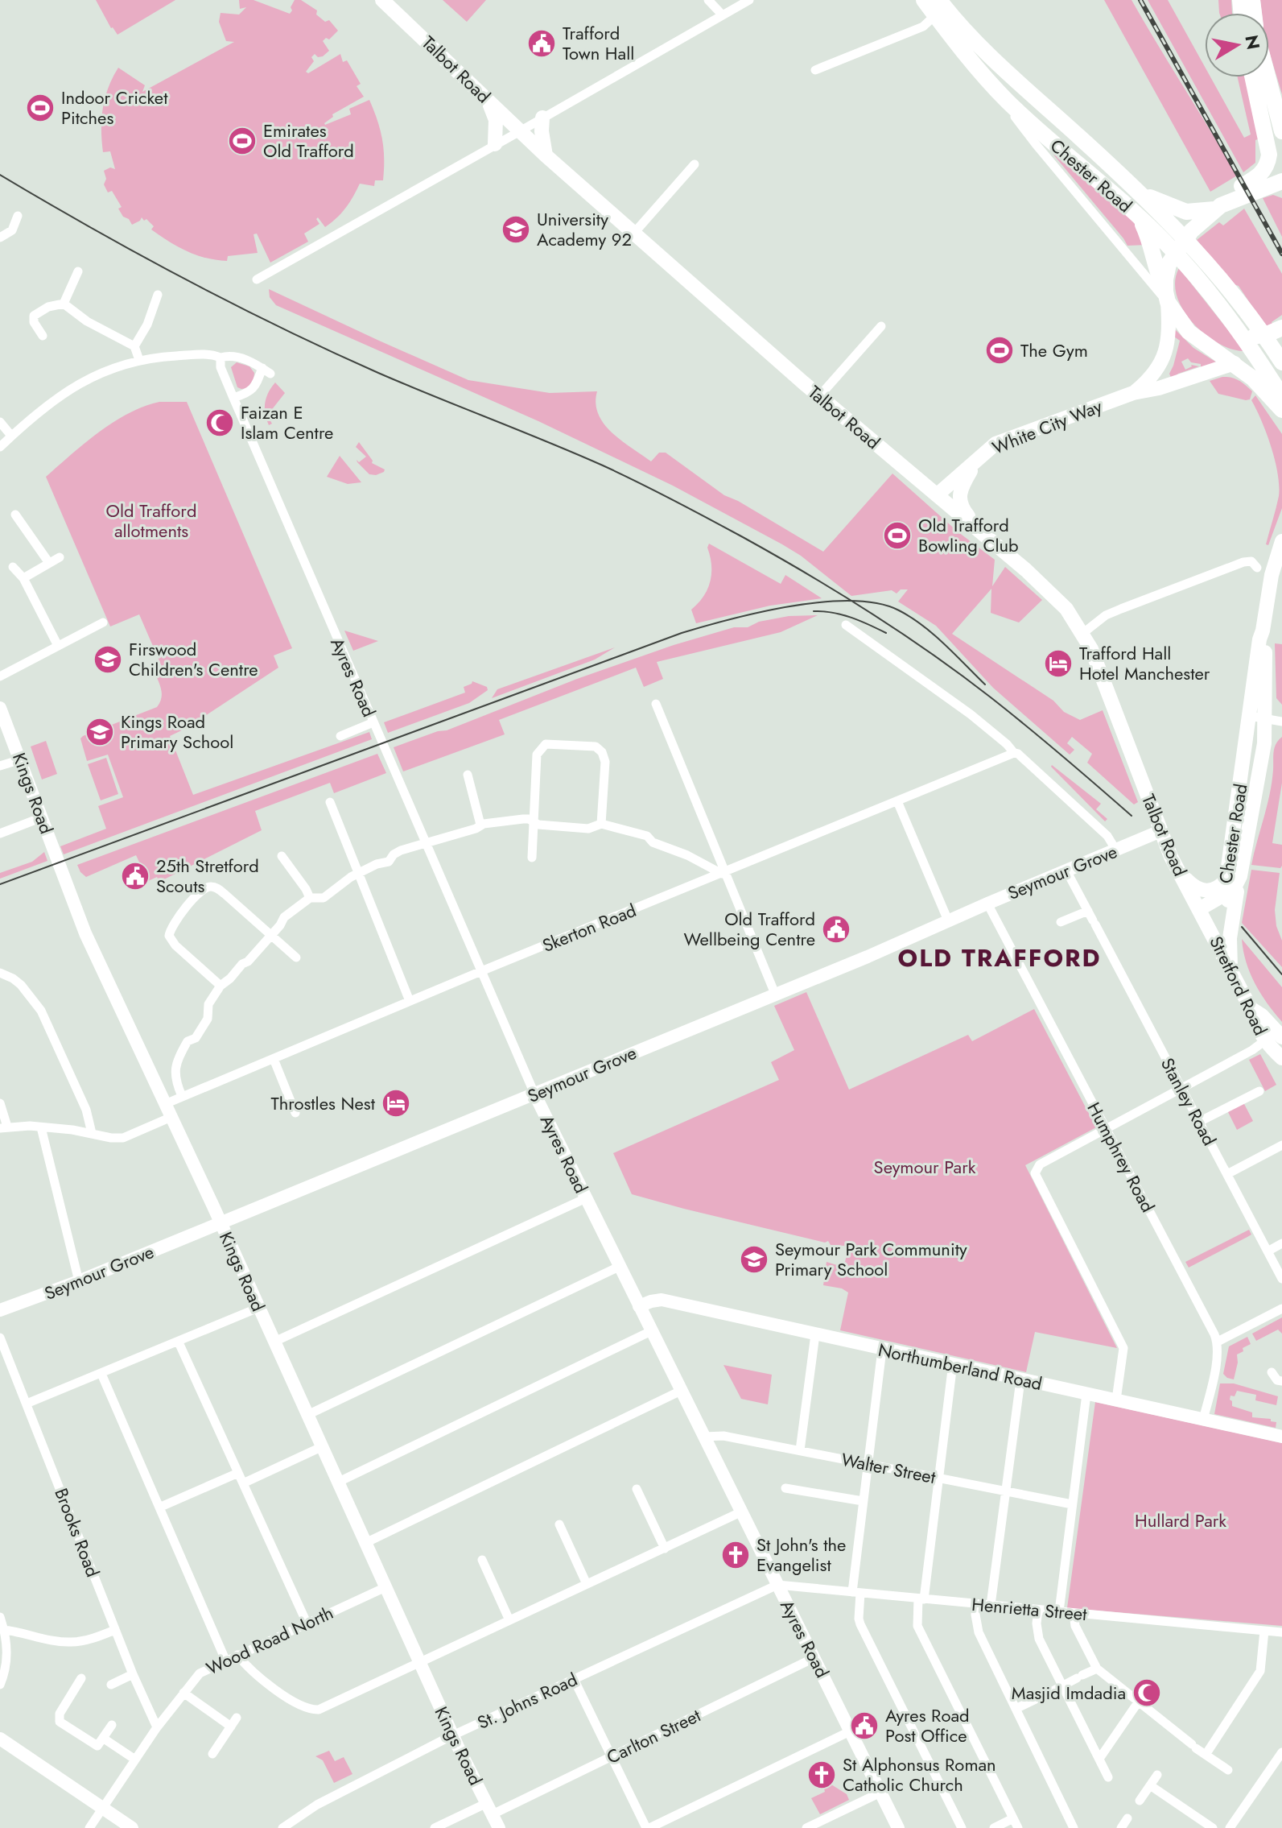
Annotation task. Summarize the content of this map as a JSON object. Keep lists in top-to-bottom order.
{
  "streets": {
    "highway": ["Chester Road"],
    "main road": [
      "Talbot Road",
      "White City Way",
      "Ayres Road",
      "Kings Road",
      "Seymour Grove",
      "Stretford Road",
      "Northumberland Road"
    ],
    "street": [
      "Skerton Road",
      "Stanley Road",
      "Humphrey Road",
      "Walter Street",
      "Brooks Road",
      "Henrietta Street",
      "Wood Road North",
      "St. Johns Road",
      "Carlton Street"
    ]
  },
  "crossings": [
    ["Talbot Road", "Chester Road"],
    ["Talbot Road", "White City Way"],
    ["Talbot Road", "Seymour Grove"],
    ["Talbot Road", "Stretford Road"],
    ["Chester Road", "Stretford Road"],
    ["Ayres Road", "Seymour Grove"],
    ["Ayres Road", "Skerton Road"],
    ["Ayres Road", "Northumberland Road"],
    ["Ayres Road", "Walter Street"],
    ["Ayres Road", "Henrietta Street"],
    ["Ayres Road", "St. Johns Road"],
    ["Ayres Road", "Carlton Street"],
    ["Kings Road", "Seymour Grove"],
    ["Kings Road", "Skerton Road"],
    ["Kings Road", "Wood Road North"],
    ["Kings Road", "St. Johns Road"],
    ["Kings Road", "Carlton Street"],
    ["Seymour Grove", "Stanley Road"],
    ["Seymour Grove", "Humphrey Road"],
    ["Brooks Road", "Wood Road North"],
    ["Henrietta Street", "St. Johns Road"]
  ],
  "districts": ["OLD TRAFFORD"],
  "parks": ["Old Trafford allotments", "Seymour Park", "Hullard Park"],
  "places": {
    "public building": [
      "Trafford Town Hall",
      "25th Stretford Scouts",
      "Old Trafford Wellbeing Centre",
      "Ayres Road Post Office"
    ],
    "sports": [
      "Indoor Cricket Pitches",
      "Emirates Old Trafford",
      "The Gym",
      "Old Trafford Bowling Club"
    ],
    "school or university": [
      "University Academy 92",
      "Firswood Children's Centre",
      "Kings Road Primary School",
      "Seymour Park Community Primary School"
    ],
    "mosque": ["Faizan E Islam Centre", "Masjid Imdadia"],
    "hotel": ["Trafford Hall Hotel Manchester", "Throstles Nest"],
    "church": ["St John's the Evangelist", "St Alphonsus Roman Catholic Church"]
  },
  "north": "right"
}
